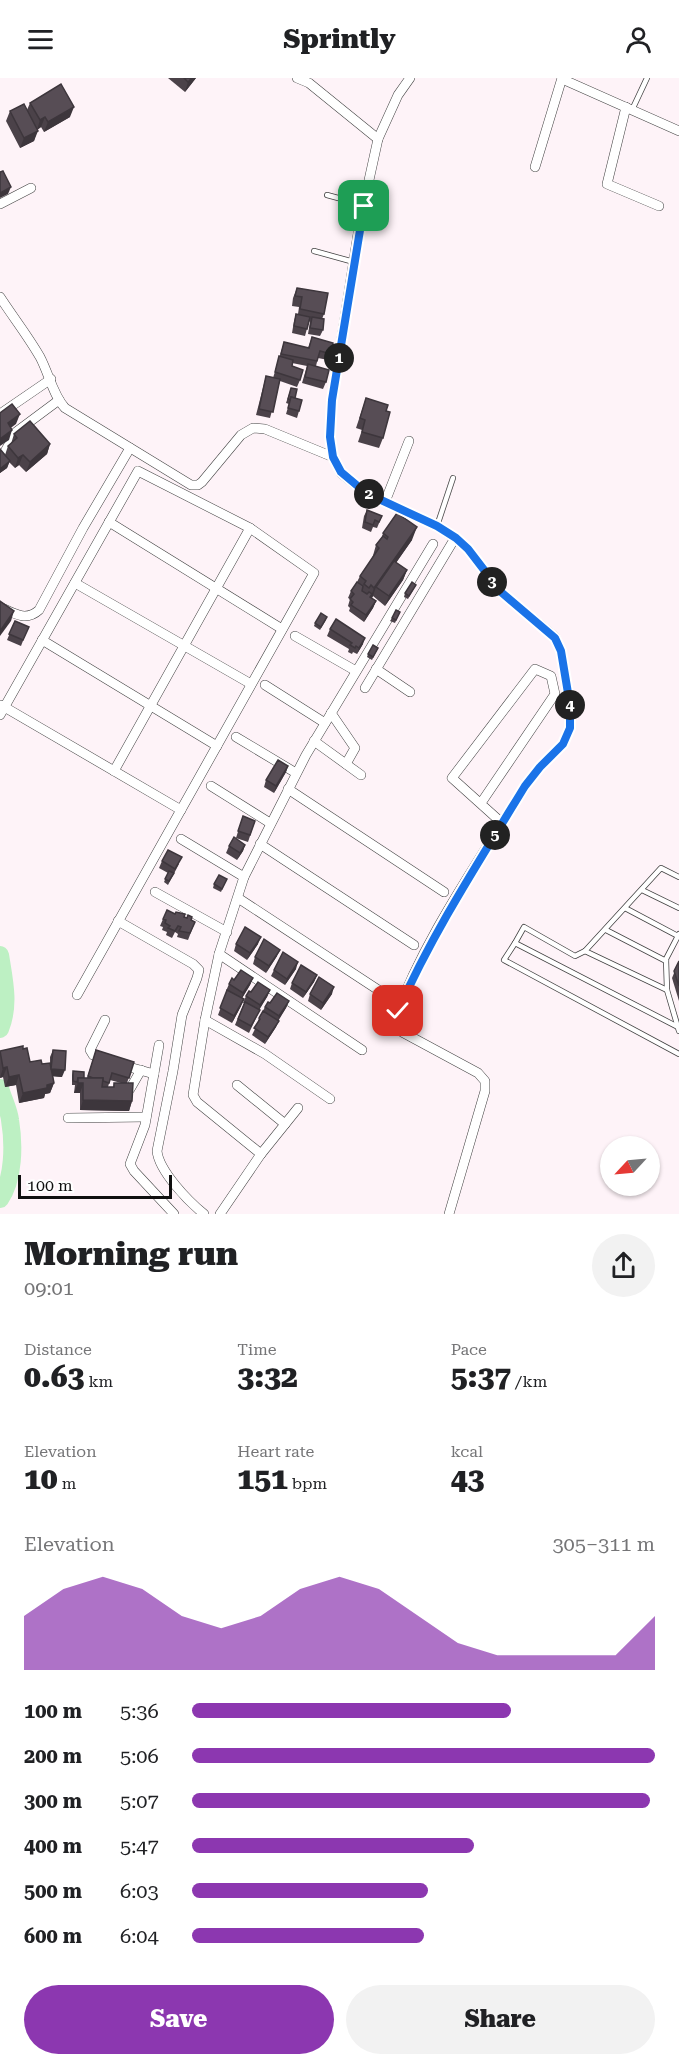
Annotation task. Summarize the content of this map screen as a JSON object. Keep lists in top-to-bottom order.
{
  "scale_bar": "100 m",
  "north": "bottom left",
  "page": {
    "header": "Sprintly",
    "pins": [
      "1",
      "2",
      "3",
      "4",
      "5"
    ],
    "scale": "100 m",
    "heading": ["Morning run", "09:01"],
    "stats": [
      ["Distance", "0.63 km"],
      ["Time", "3:32"],
      ["Pace", "5:37 /km"],
      ["Elevation", "10 m"],
      ["Heart rate", "151 bpm"],
      ["kcal", "43"]
    ],
    "chart": ["Elevation", "305–311 m"],
    "list": [
      {
        "name": "100 m",
        "note": "5:36"
      },
      {
        "name": "200 m",
        "note": "5:06"
      },
      {
        "name": "300 m",
        "note": "5:07"
      },
      {
        "name": "400 m",
        "note": "5:47"
      },
      {
        "name": "500 m",
        "note": "6:03"
      },
      {
        "name": "600 m",
        "note": "6:04"
      }
    ],
    "buttons": ["Save", "Share"]
  }
}
